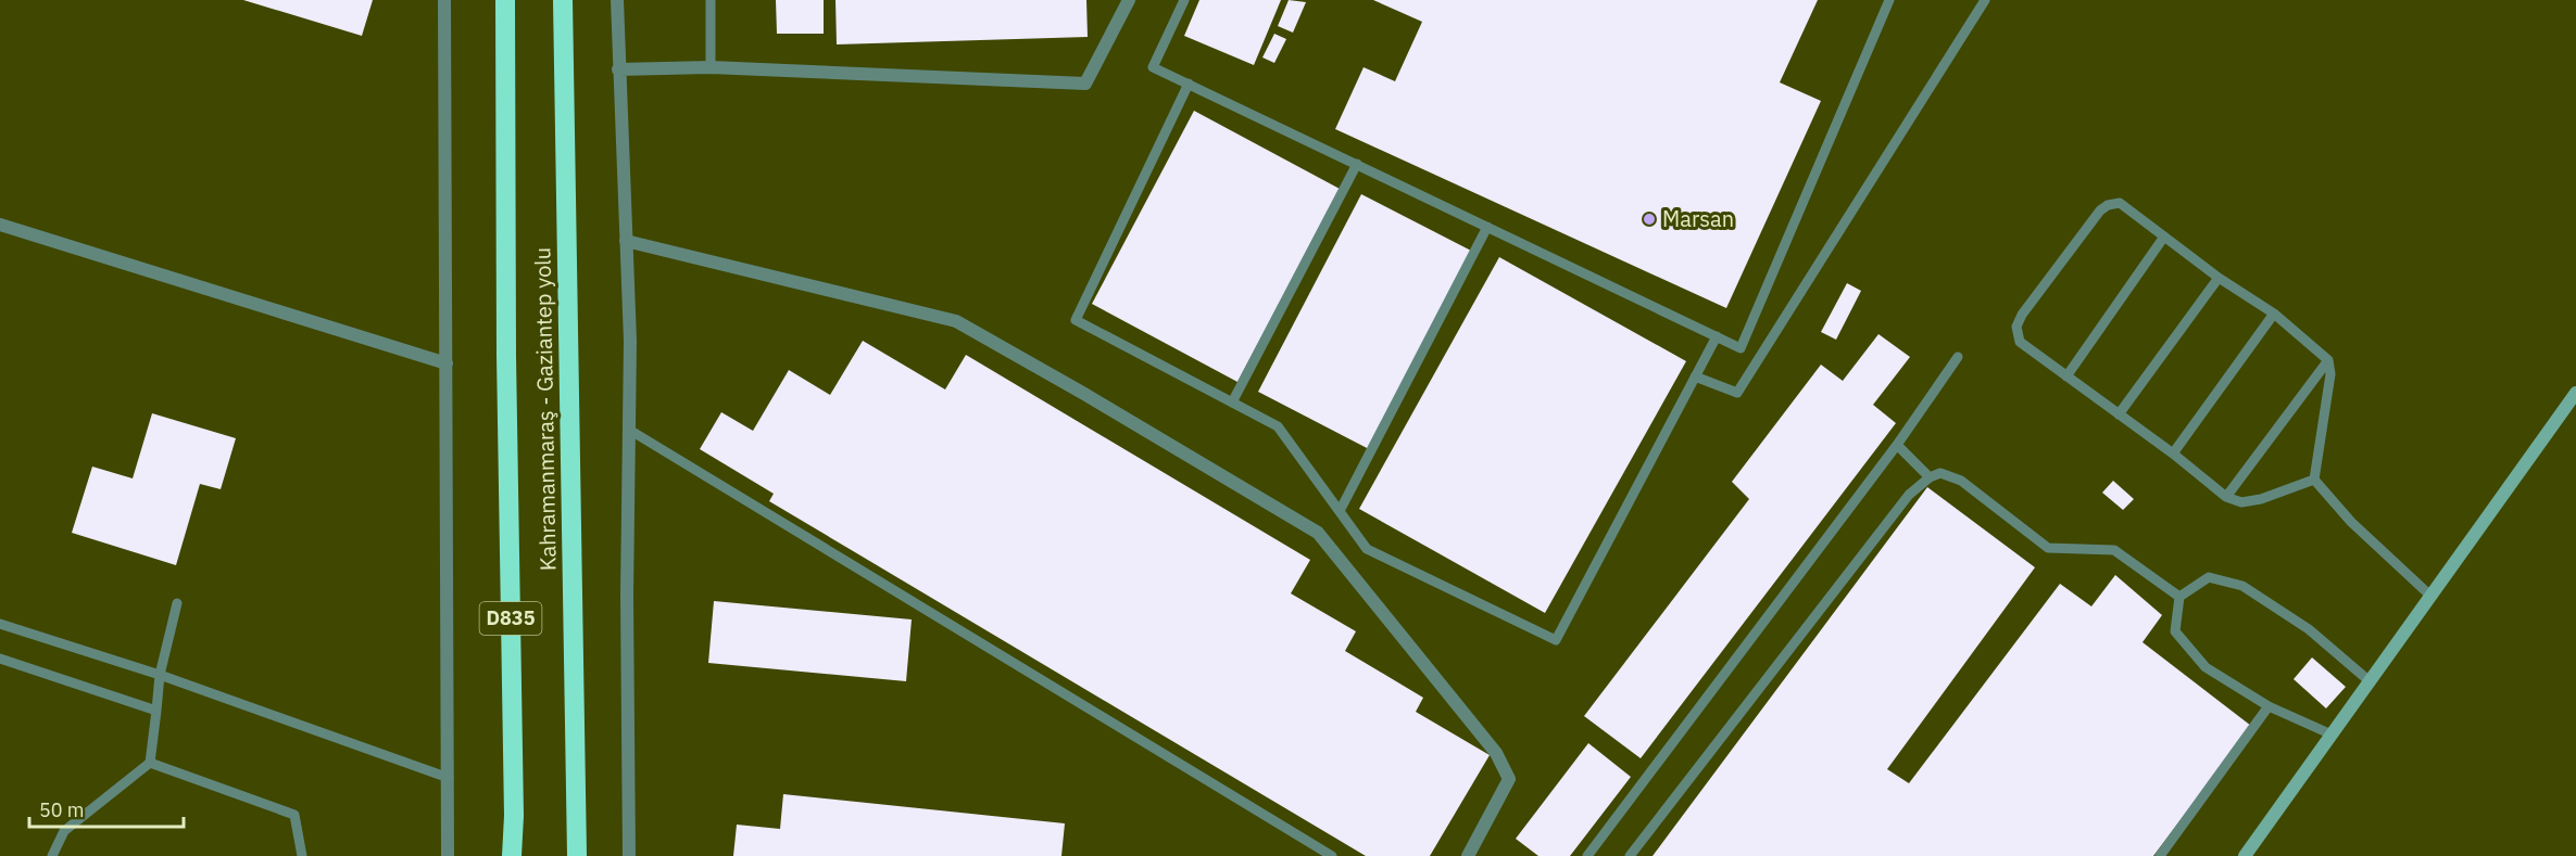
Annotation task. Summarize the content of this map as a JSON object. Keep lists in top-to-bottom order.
{
  "streets": {
    "highway": ["Kahramanmaraş - Gaziantep yolu", "D835"]
  },
  "places": ["Marsan"],
  "scale_bar": "50 m"
}
